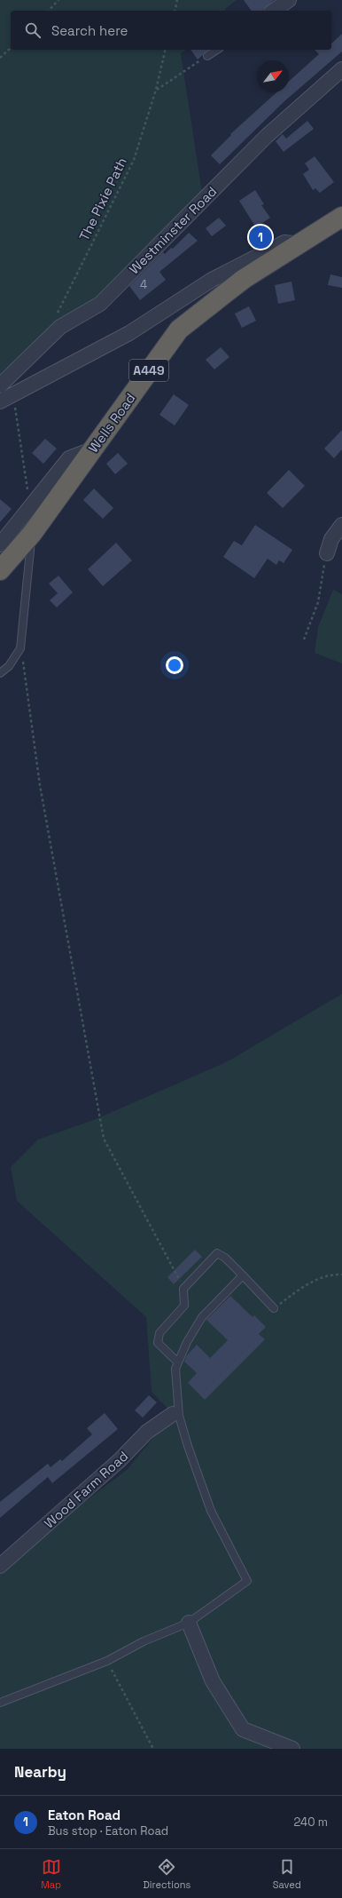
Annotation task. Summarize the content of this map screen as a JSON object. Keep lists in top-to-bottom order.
{
  "streets": {
    "highway": ["A449", "Wells Road"],
    "street": ["Westminster Road", "Wood Farm Road"],
    "path": ["The Pixie Path"]
  },
  "house_numbers": ["4"],
  "north": "top right",
  "page": {
    "search": "Search here",
    "pins": "1",
    "heading": "Nearby",
    "list": [
      {
        "mark": "1",
        "name": "Eaton Road",
        "note": "Bus stop · Eaton Road",
        "value": "240 m"
      }
    ],
    "nav": ["Map", "Directions", "Saved"]
  }
}
